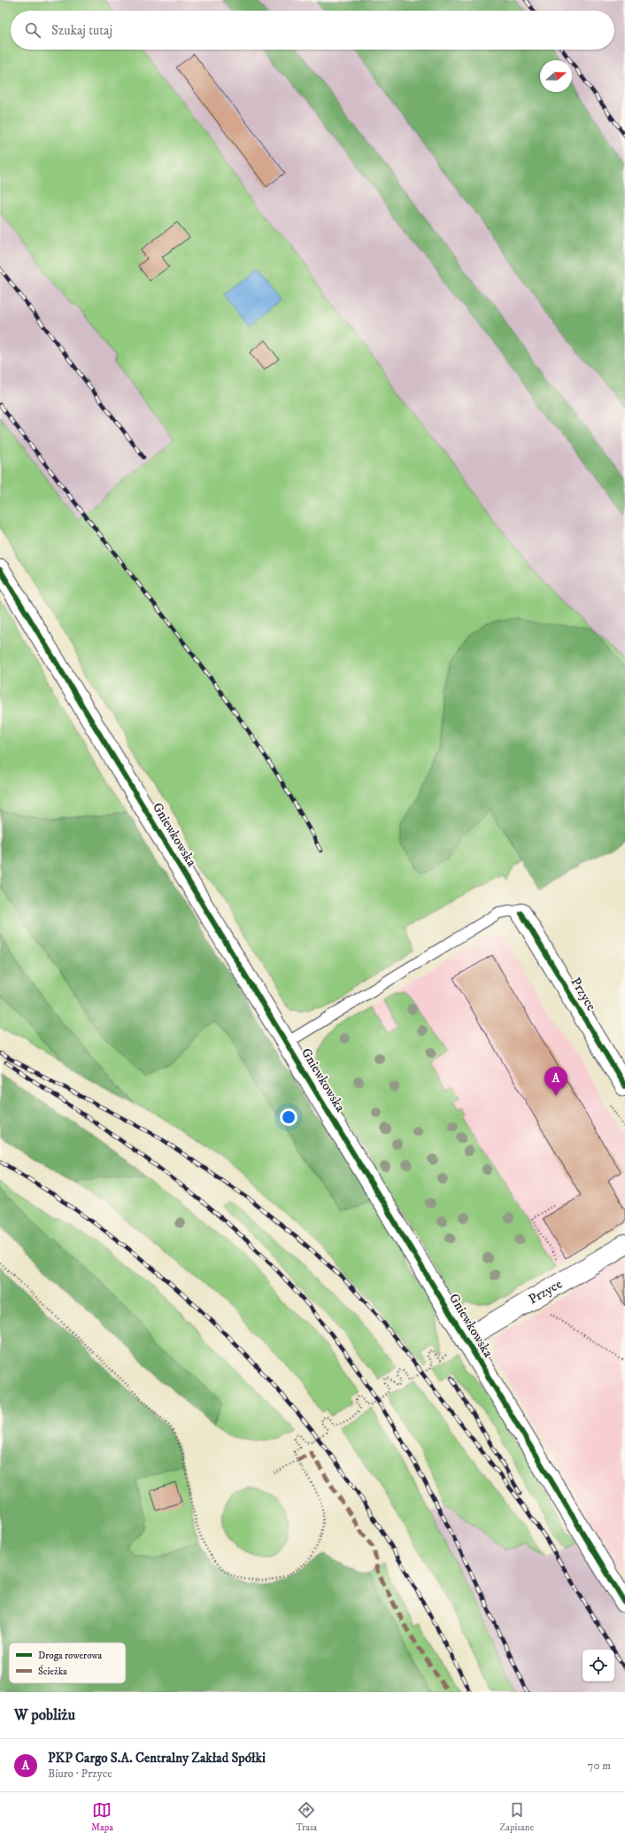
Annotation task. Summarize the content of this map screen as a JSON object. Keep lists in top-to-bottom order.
{
  "streets": {
    "street": ["Gniewkowska", "Przyce"]
  },
  "crossings": [
    ["Gniewkowska", "Przyce"]
  ],
  "legend": ["Droga rowerowa", "Ścieżka"],
  "north": "right",
  "page": {
    "search": "Szukaj tutaj",
    "pins": "A",
    "heading": "W pobliżu",
    "list": [
      {
        "mark": "A",
        "name": "PKP Cargo S.A. Centralny Zakład Spółki",
        "note": "Biuro · Przyce",
        "value": "70 m"
      }
    ],
    "nav": ["Mapa", "Trasa", "Zapisane"]
  }
}
